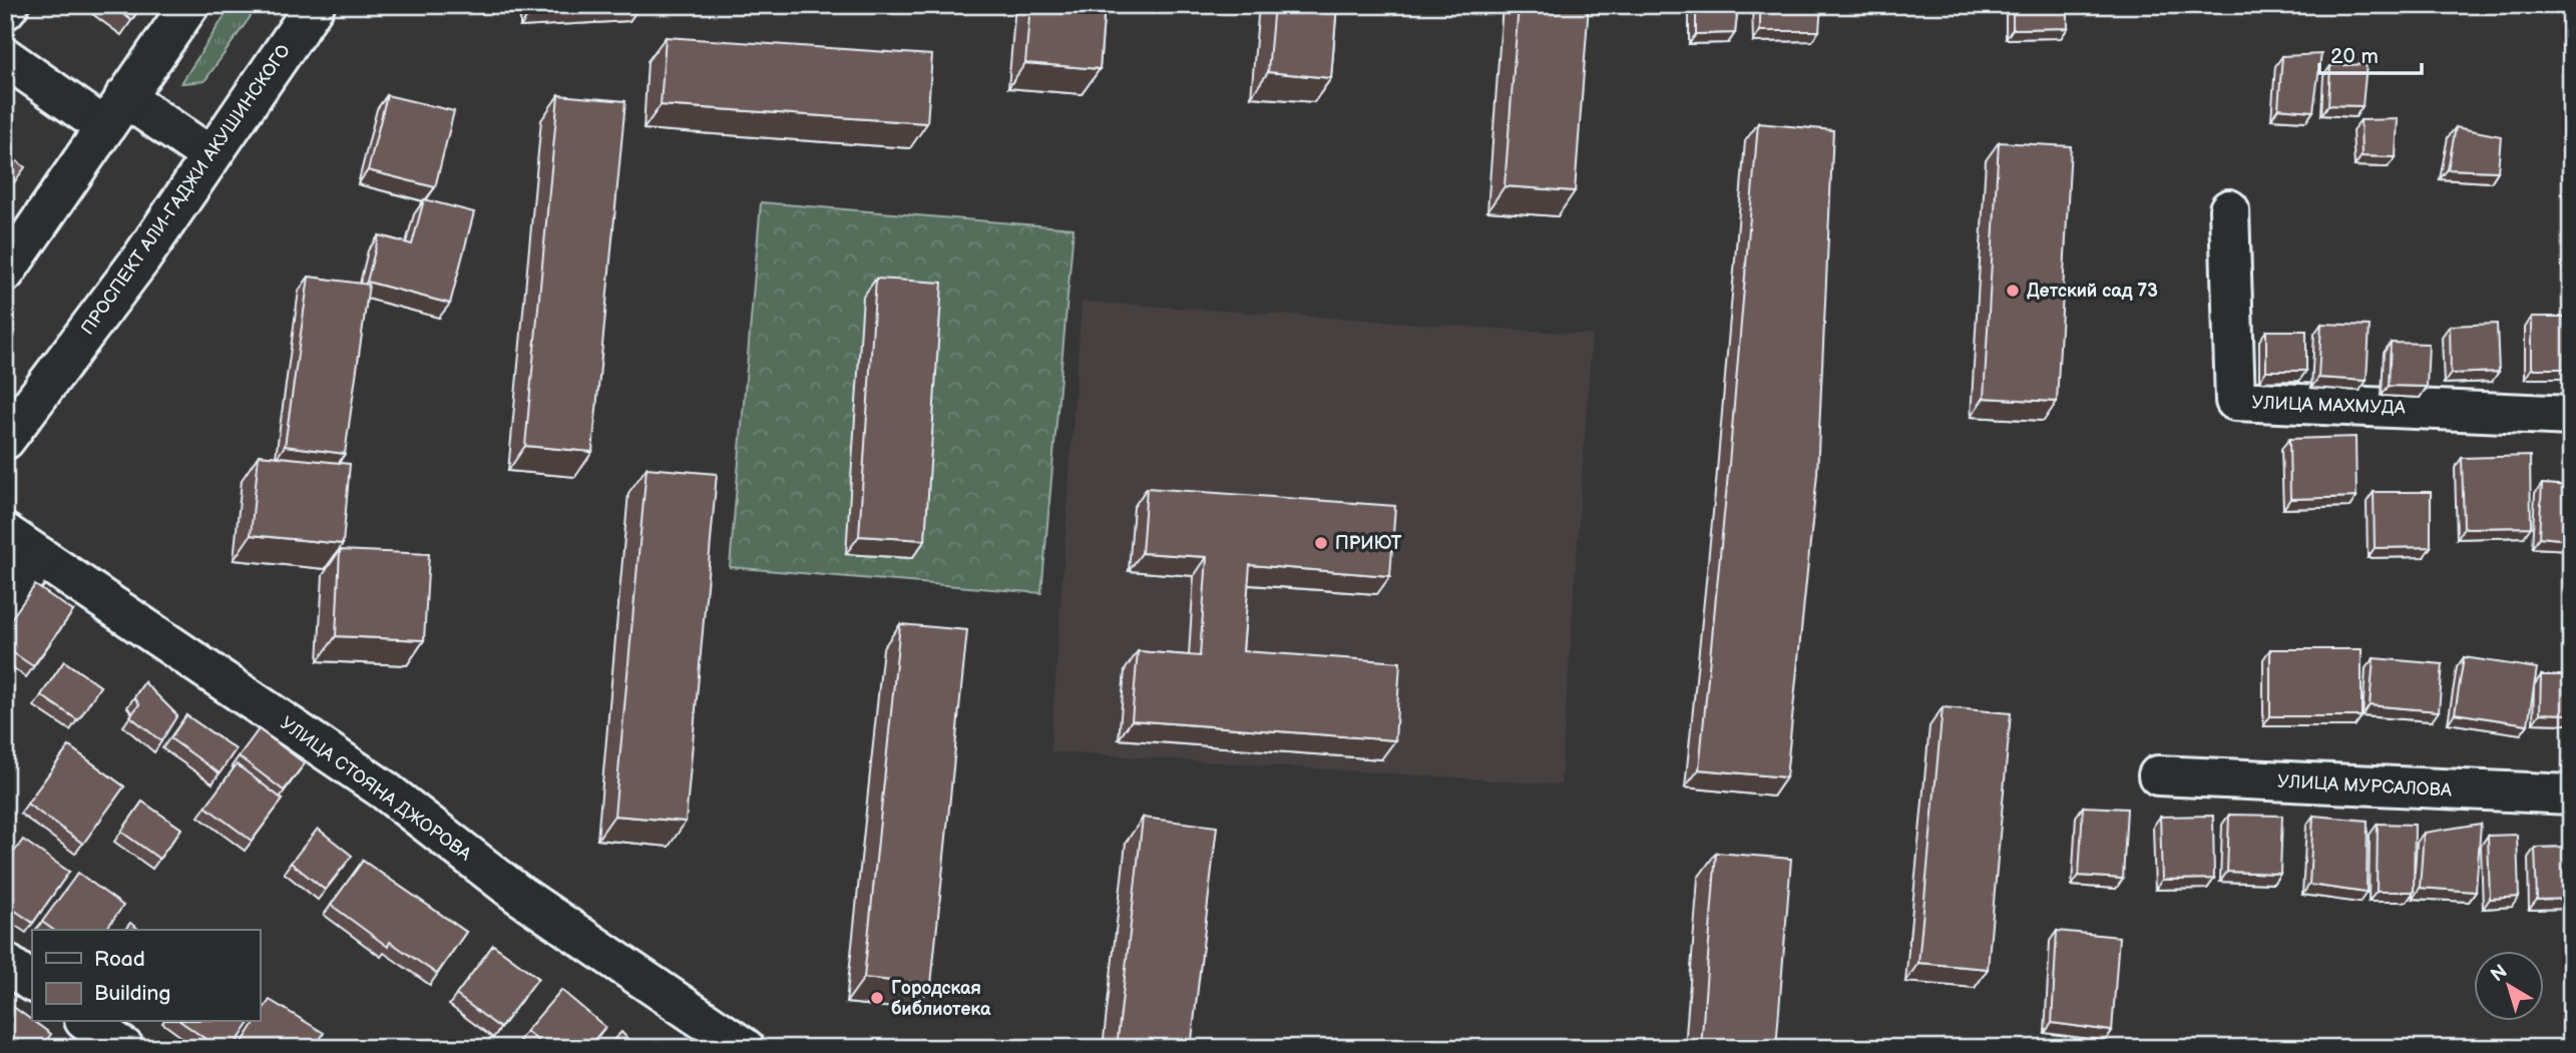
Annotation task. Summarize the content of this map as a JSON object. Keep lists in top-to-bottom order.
{
  "streets": {
    "street": [
      "ПРОСПЕКТ АЛИ-ГАДЖИ АКУШИНСКОГО",
      "УЛИЦА МАХМУДА",
      "УЛИЦА МУРСАЛОВА",
      "УЛИЦА СТОЯНА ДЖОРОВА"
    ]
  },
  "places": ["Детский сад 73", "ПРИЮТ", "Городская библиотека"],
  "legend": ["Road", "Building"],
  "scale_bar": "20 m",
  "north": "top left"
}
